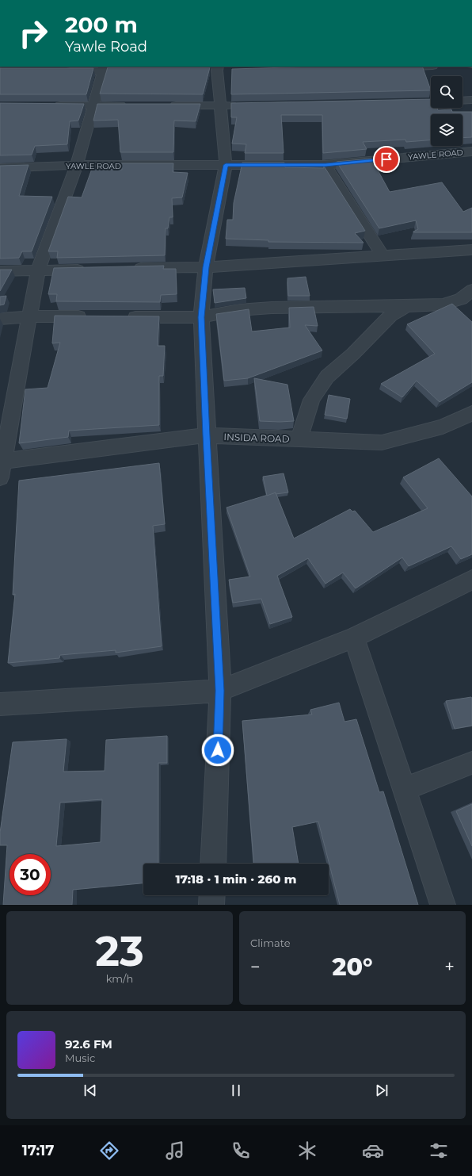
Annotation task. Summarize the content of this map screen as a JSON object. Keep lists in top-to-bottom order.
{
  "streets": {
    "street": ["YAWLE ROAD", "INSIDA ROAD"]
  },
  "page": {
    "turn": ["200 m", "Yawle Road"],
    "limit": "30",
    "trip": "17:18 · 1 min · 260 m",
    "tile": [
      ["23", "km/h"],
      "Climate"
    ],
    "heat": ["−", "20°", "+"],
    "song": ["92.6 FM", "Music"],
    "tabs": "17:17"
  }
}
